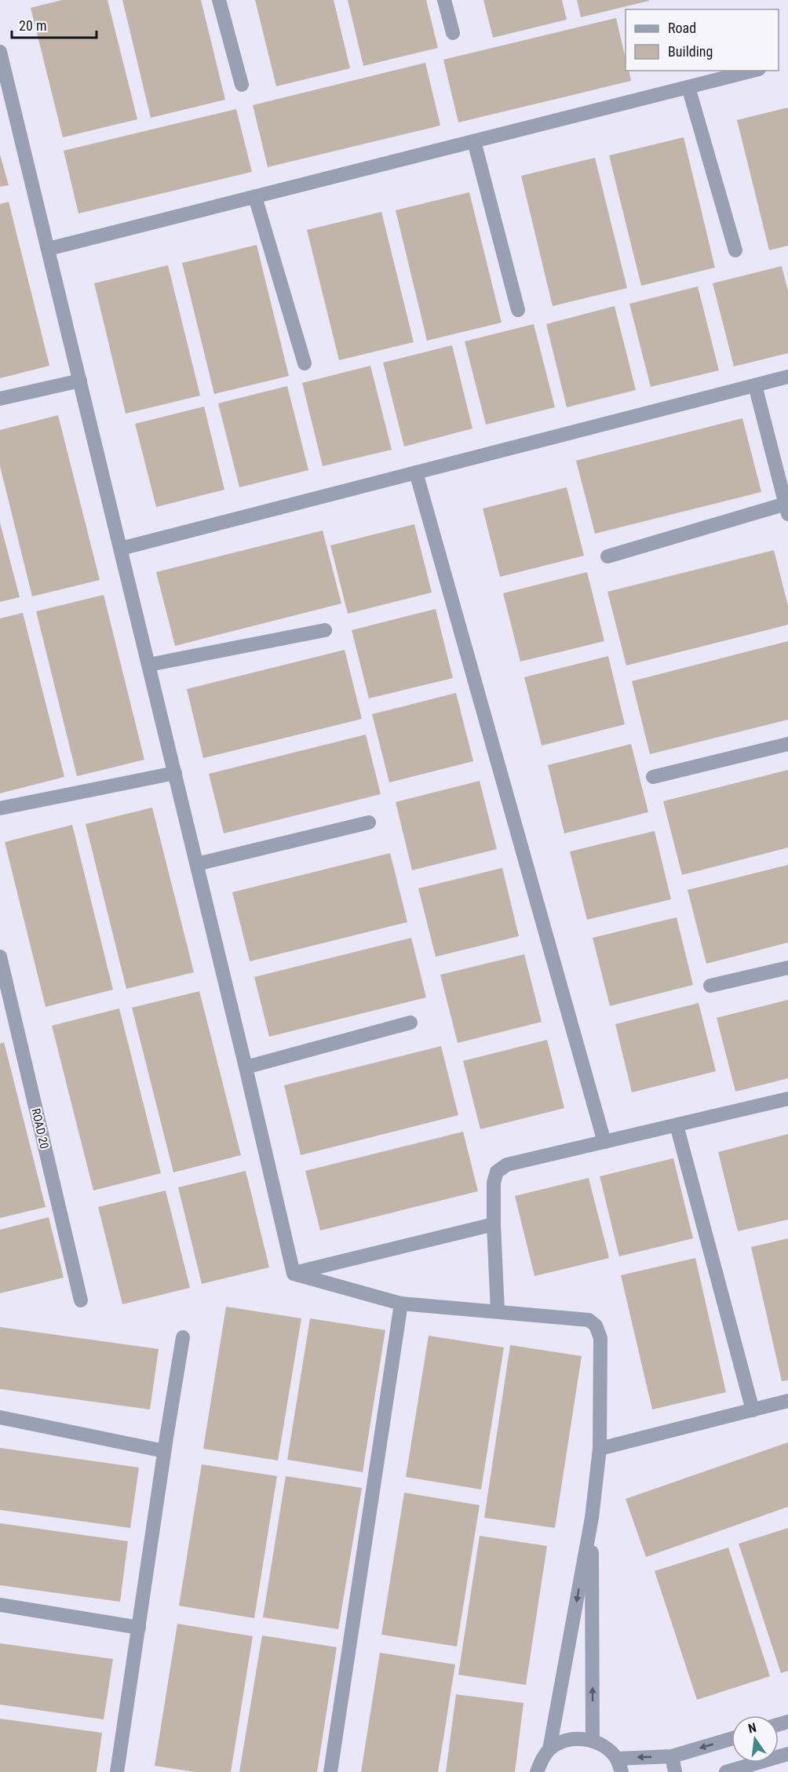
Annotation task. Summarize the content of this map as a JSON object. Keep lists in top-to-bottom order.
{
  "streets": {
    "street": ["ROAD 20"]
  },
  "legend": ["Road", "Building"],
  "scale_bar": "20 m",
  "north": "top"
}
